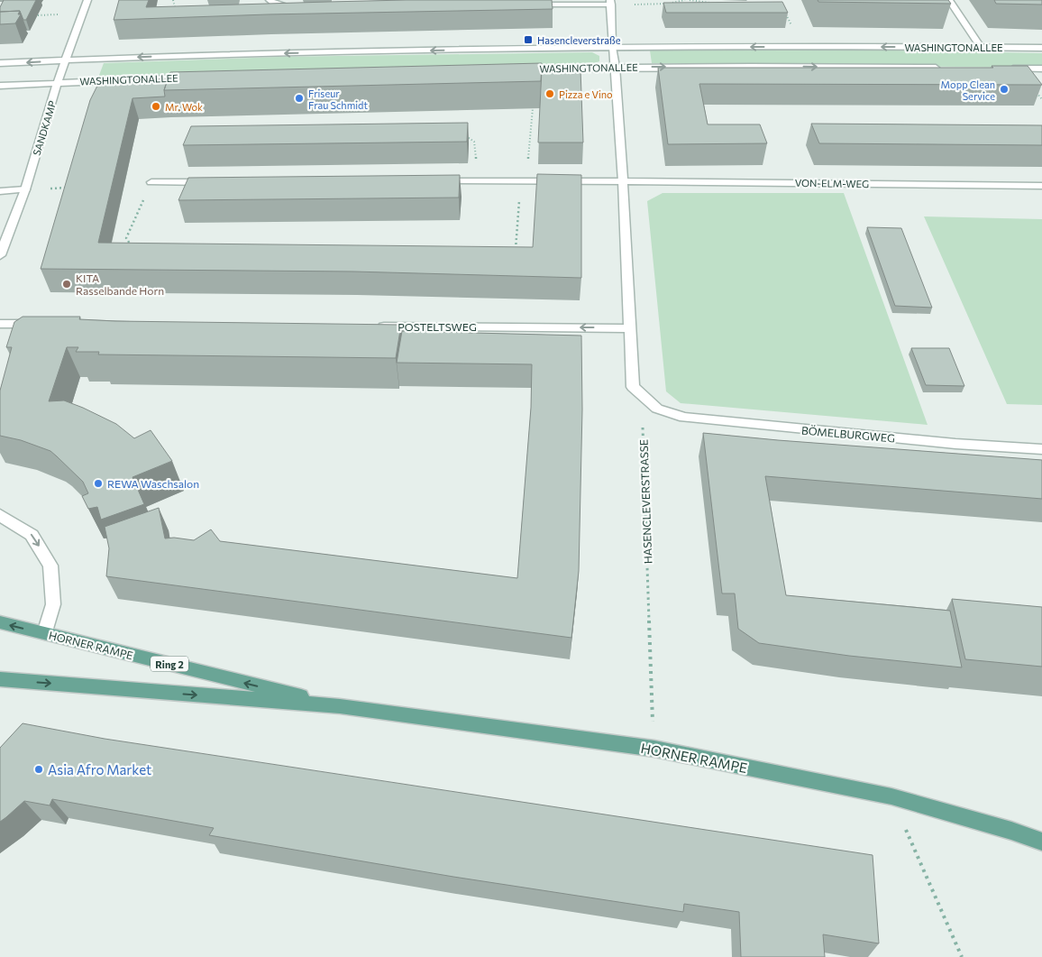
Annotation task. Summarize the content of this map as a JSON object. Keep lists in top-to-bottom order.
{
  "streets": {
    "main road": ["HORNER RAMPE", "Ring 2"],
    "street": [
      "WASHINGTONALLEE",
      "SANDKAMP",
      "VON-ELM-WEG",
      "POSTELTSWEG",
      "BÖMELBURGWEG"
    ],
    "path": ["HASENCLEVERSTRASSE"]
  },
  "crossings": [
    ["WASHINGTONALLEE", "SANDKAMP"],
    ["BÖMELBURGWEG", "HASENCLEVERSTRASSE"],
    ["HASENCLEVERSTRASSE", "HORNER RAMPE"]
  ],
  "one_way": ["POSTELTSWEG"],
  "places": {
    "transit": ["Hasencleverstraße"],
    "other": [
      "Mopp Clean Service",
      "Pizza e Vino",
      "Friseur Frau Schmidt",
      "Mr. Wok",
      "KITA Rasselbande Horn",
      "REWA Waschsalon",
      "Asia Afro Market"
    ]
  }
}
